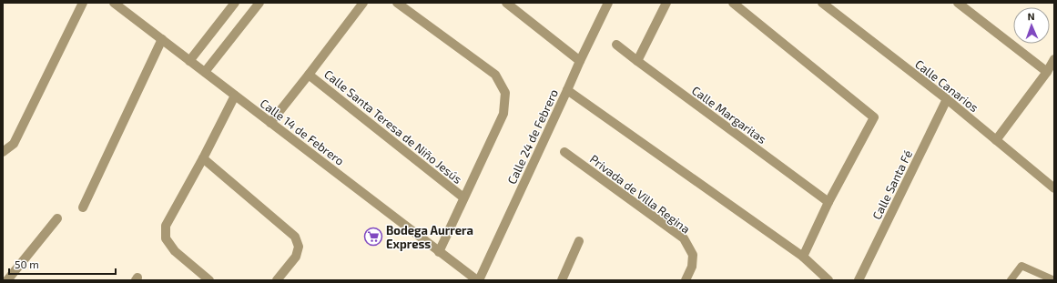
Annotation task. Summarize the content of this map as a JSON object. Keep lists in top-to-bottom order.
{
  "streets": {
    "street": [
      "Calle Canarios",
      "Calle Margaritas",
      "Calle Santa Teresa de Niño Jesús",
      "Calle 14 de Febrero",
      "Calle 24 de Febrero",
      "Calle Santa Fé",
      "Privada de Villa Regina"
    ]
  },
  "crossings": [
    ["Calle Canarios", "Calle Santa Fé"],
    ["Calle 14 de Febrero", "Calle 24 de Febrero"]
  ],
  "places": {
    "supermarket": ["Bodega Aurrera Express"]
  },
  "scale_bar": "50 m",
  "north": "top"
}
